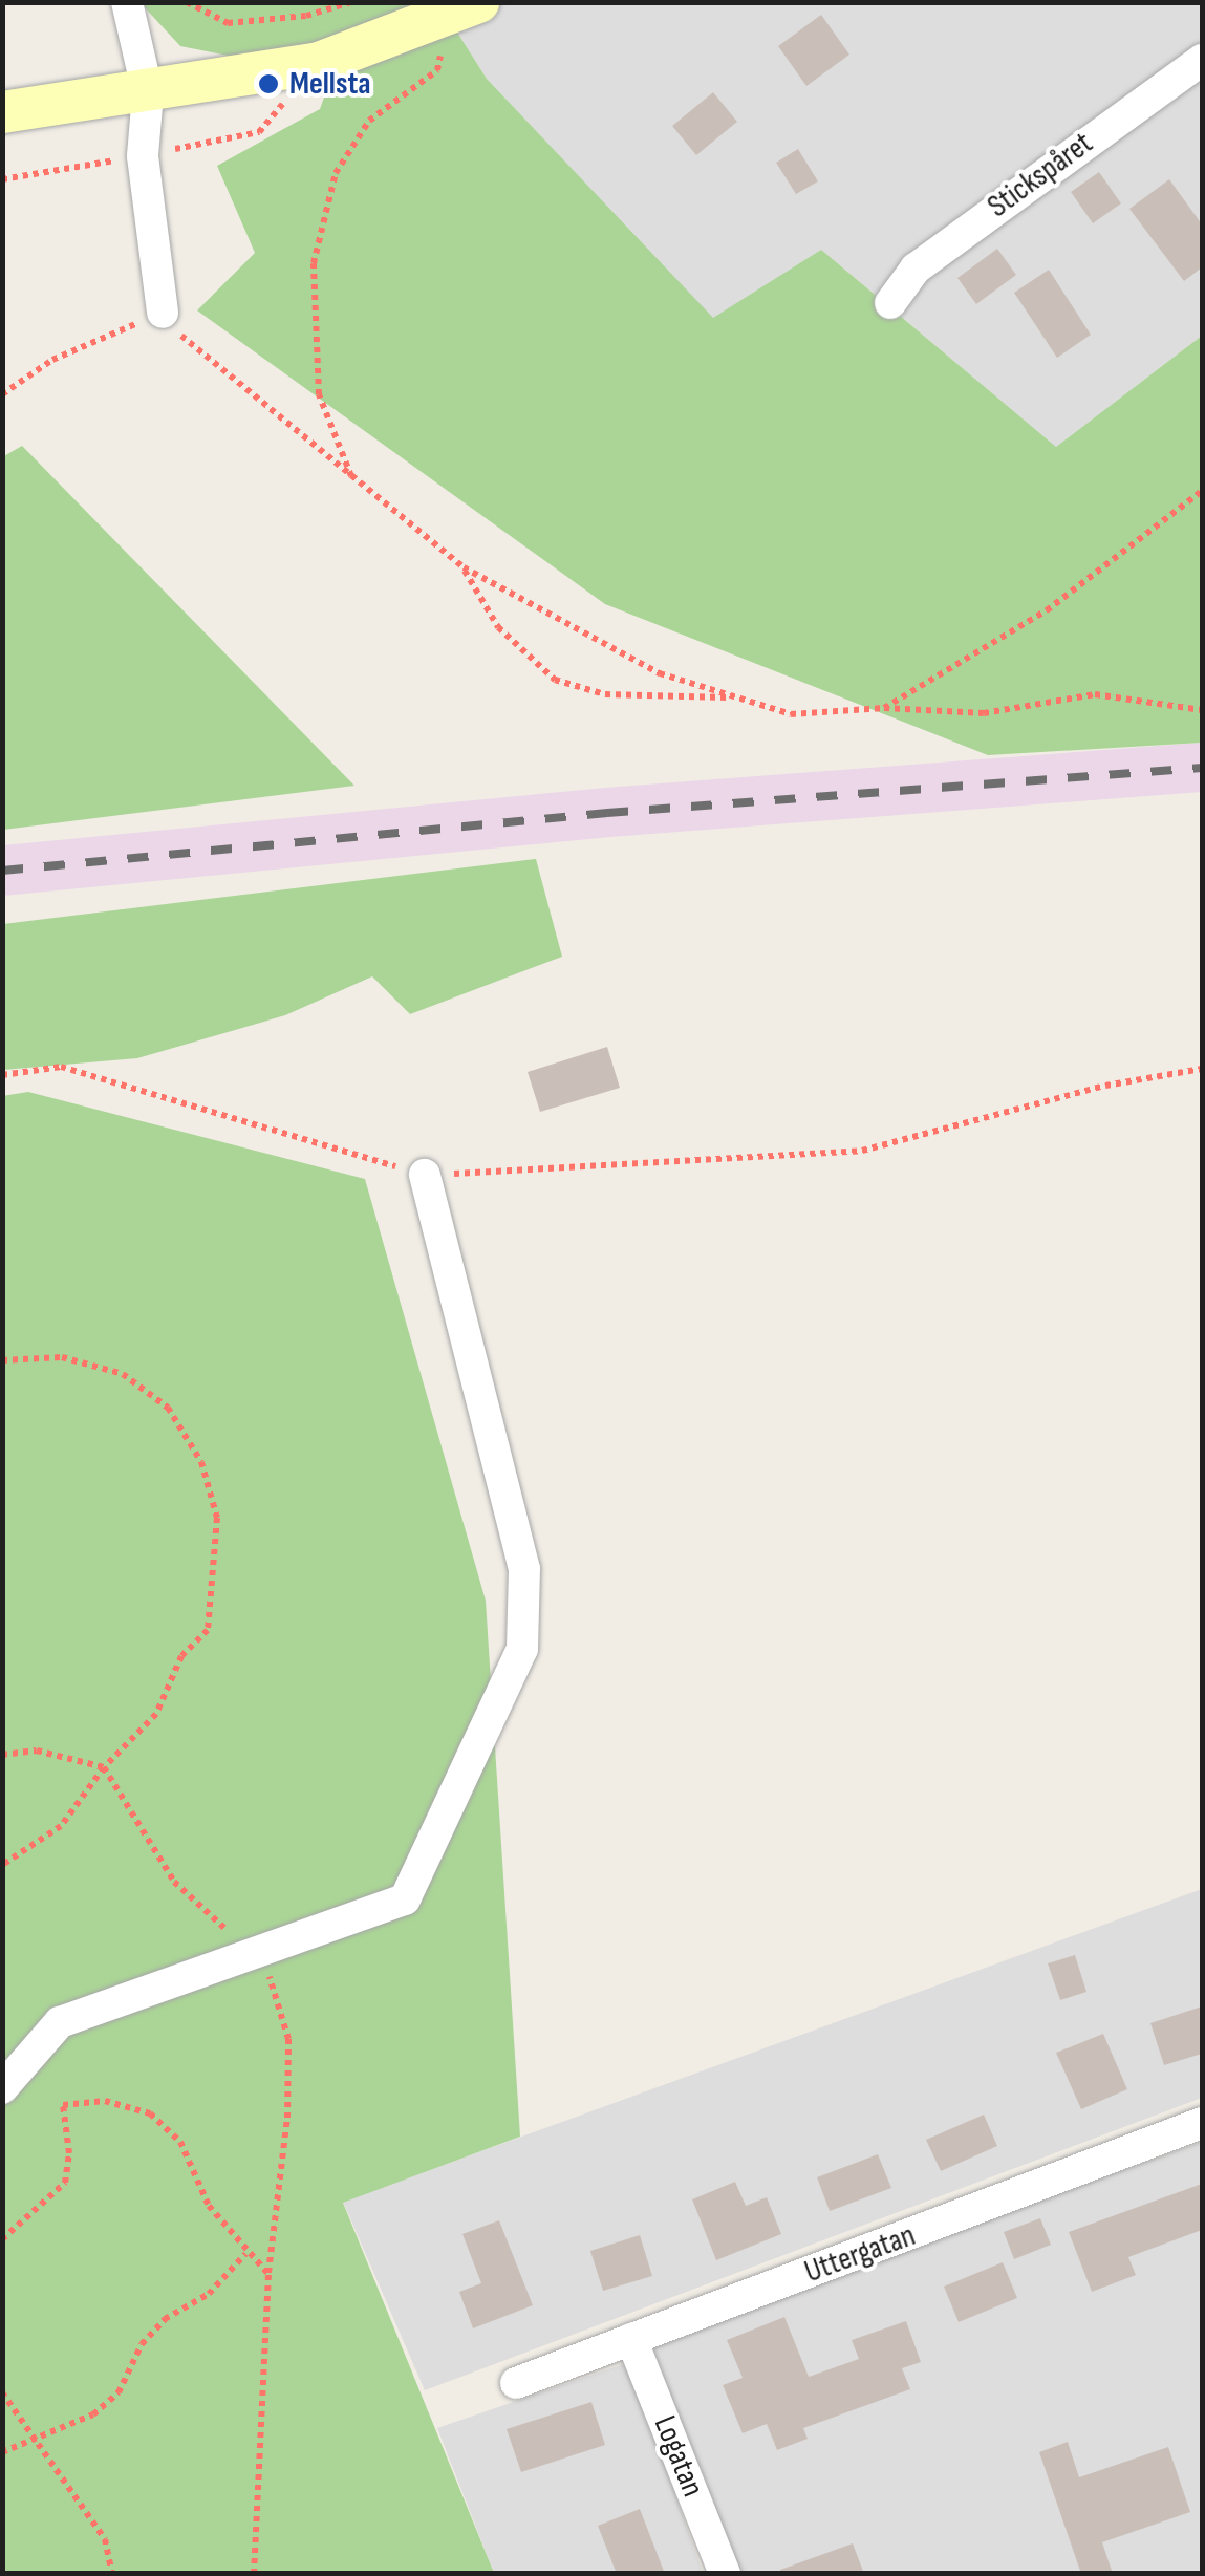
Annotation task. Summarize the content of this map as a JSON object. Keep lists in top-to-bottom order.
{
  "streets": {
    "street": ["Stickspåret", "Uttergatan", "Logatan"]
  },
  "crossings": [
    ["Uttergatan", "Logatan"]
  ],
  "places": ["Mellsta"]
}
